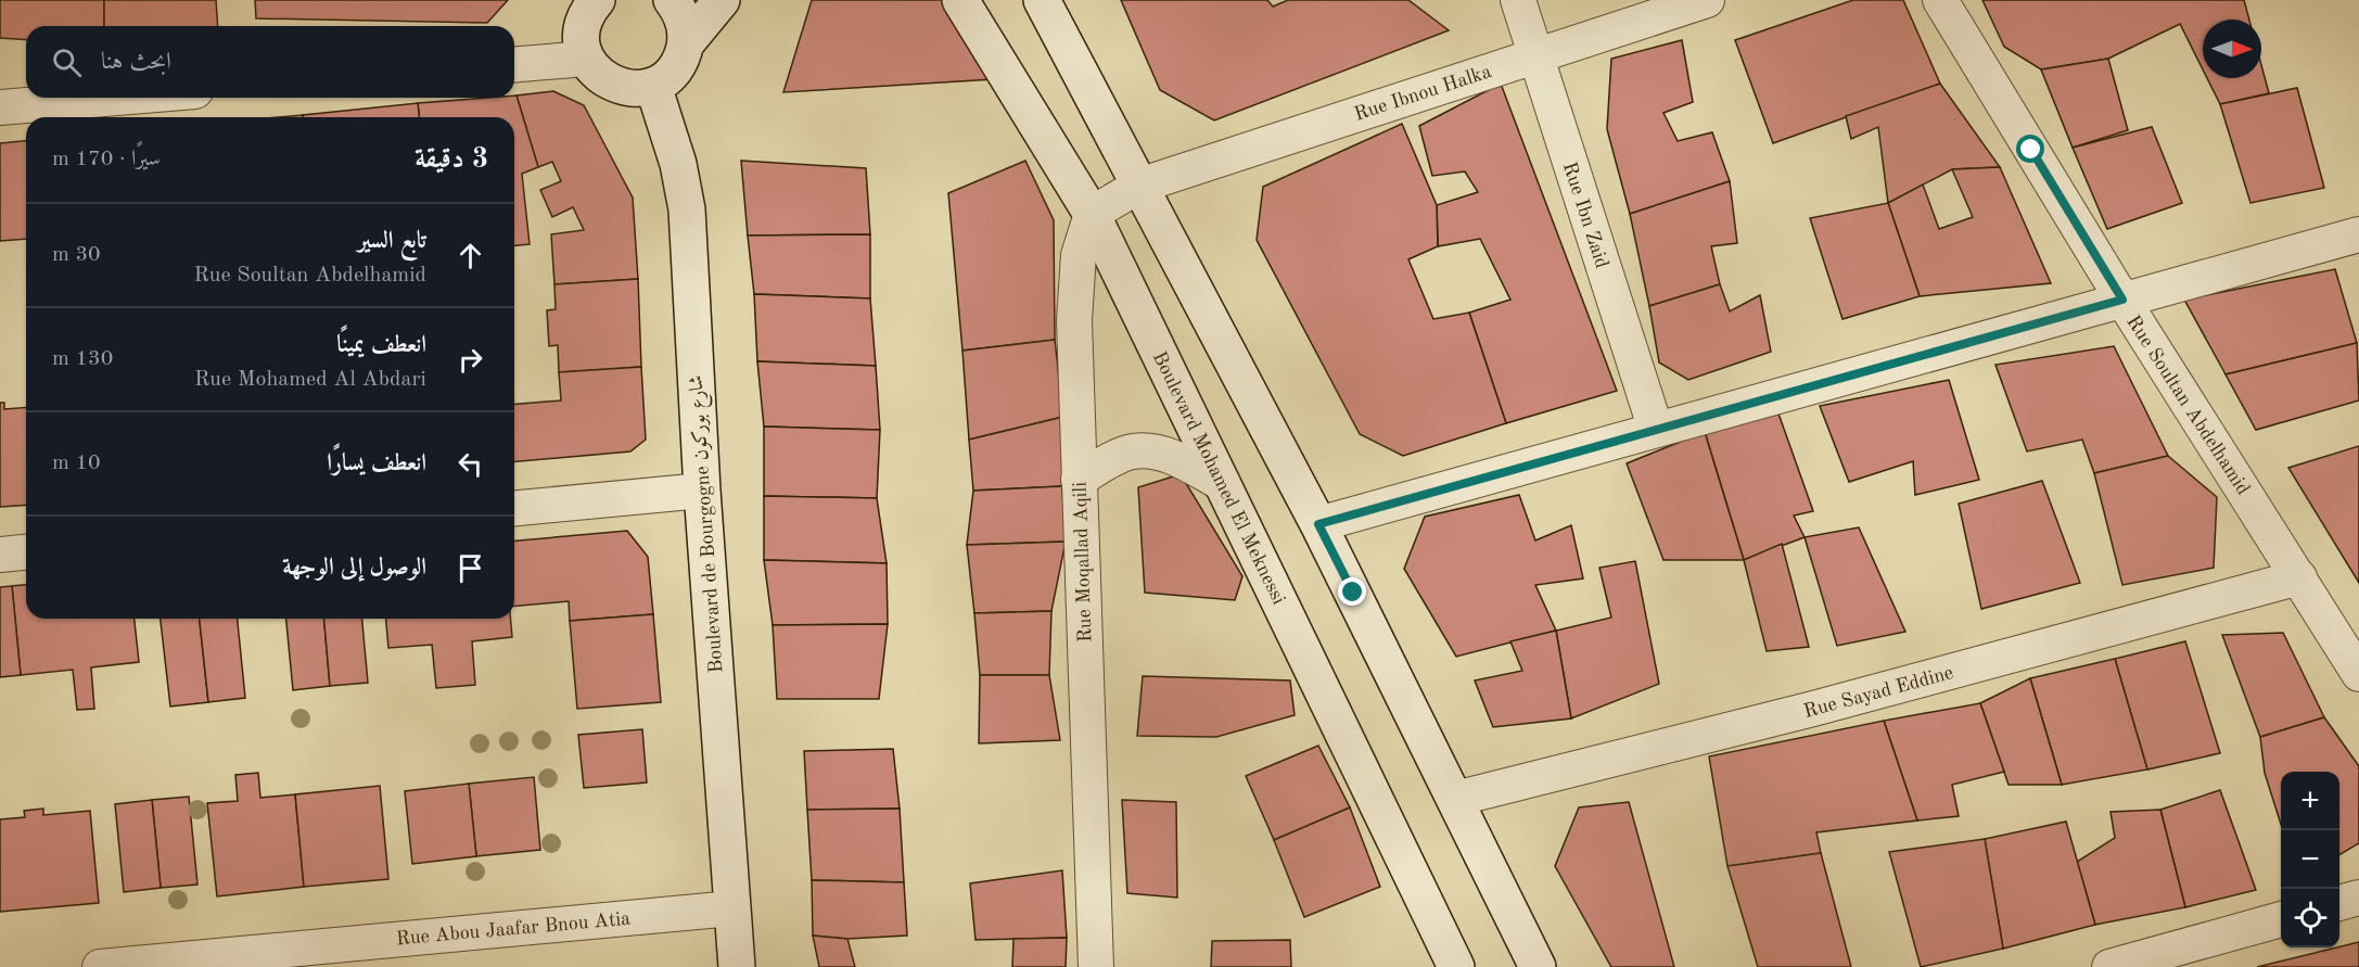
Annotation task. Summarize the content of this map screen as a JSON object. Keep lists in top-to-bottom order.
{
  "streets": {
    "main road": ["Boulevard Mohamed El Meknessi", "Boulevard de Bourgogne شارع بوركون"],
    "street": [
      "Rue Ibnou Halka",
      "Rue Ibn Zaid",
      "Rue Soultan Abdelhamid",
      "Rue Moqallad Aqili",
      "Rue Sayad Eddine",
      "Rue Abou Jaafar Bnou Atia"
    ]
  },
  "crossings": [
    ["Rue Ibnou Halka", "Rue Ibn Zaid"],
    ["Rue Soultan Abdelhamid", "Rue Sayad Eddine"],
    ["Boulevard Mohamed El Meknessi", "Rue Moqallad Aqili"],
    ["Boulevard de Bourgogne شارع بوركون", "Rue Abou Jaafar Bnou Atia"]
  ],
  "north": "right",
  "page": {
    "search": "ابحث هنا",
    "heading": ["3 دقيقة", "سيرًا · 170 m"],
    "list": [
      ["تابع السير", "Rue Soultan Abdelhamid", "30 m"],
      ["انعطف يمينًا", "Rue Mohamed Al Abdari", "130 m"],
      ["انعطف يسارًا", "10 m"],
      "الوصول إلى الوجهة"
    ],
    "map_buttons": ["+", "−"]
  }
}
